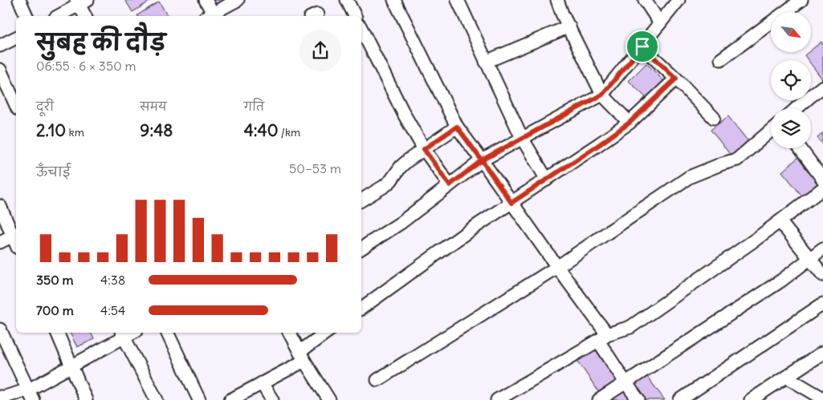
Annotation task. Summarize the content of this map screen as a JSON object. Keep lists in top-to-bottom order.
{
  "north": "bottom right",
  "page": {
    "heading": ["सुबह की दौड़", "06:55 · 6 × 350 m"],
    "stats": [
      ["दूरी", "2.10 km"],
      ["समय", "9:48"],
      ["गति", "4:40 /km"]
    ],
    "chart": ["ऊँचाई", "50–53 m"],
    "list": [
      {
        "name": "350 m",
        "note": "4:38"
      },
      {
        "name": "700 m",
        "note": "4:54"
      }
    ]
  }
}
